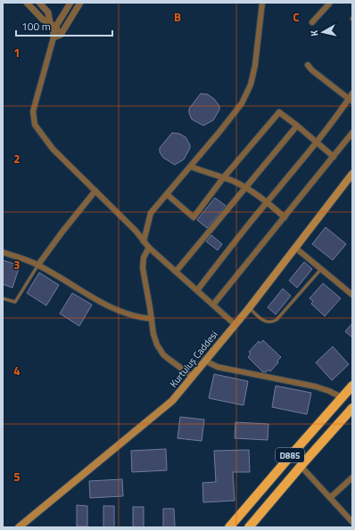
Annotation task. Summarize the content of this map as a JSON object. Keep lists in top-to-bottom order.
{
  "streets": {
    "highway": ["D885"],
    "main road": ["Kurtuluş Caddesi"]
  },
  "scale_bar": "100 m",
  "north": "left",
  "grid": {
    "columns": ["B", "C"],
    "rows": [
      "1",
      "2",
      "3",
      "4",
      "5"
    ]
  }
}
